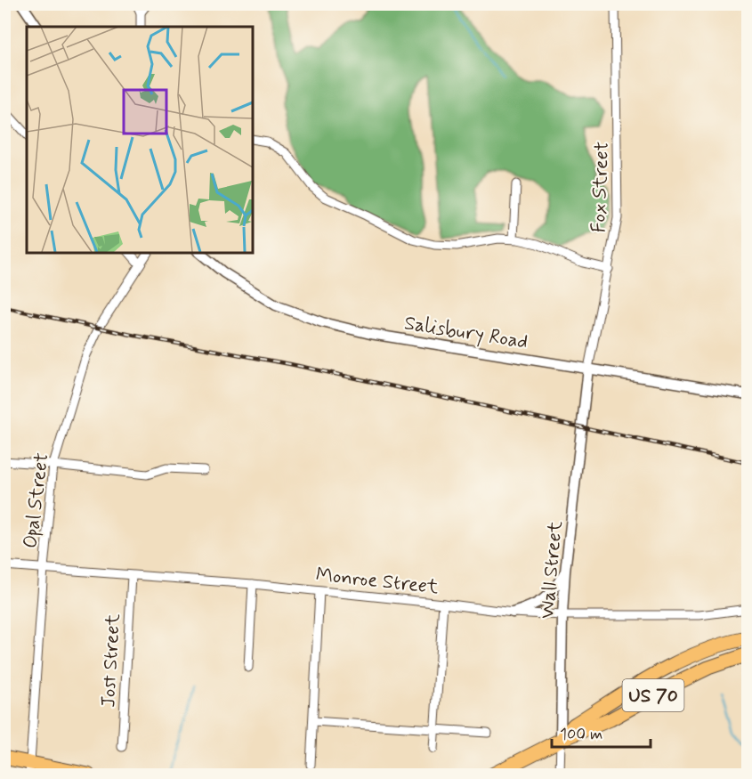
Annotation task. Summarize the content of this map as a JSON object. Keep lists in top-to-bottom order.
{
  "streets": {
    "highway": ["US 70"],
    "street": [
      "Fox Street",
      "Salisbury Road",
      "Opal Street",
      "Wall Street",
      "Monroe Street",
      "Jost Street"
    ]
  },
  "crossings": [
    ["Fox Street", "Salisbury Road"],
    ["Fox Street", "Wall Street"],
    ["Salisbury Road", "Wall Street"],
    ["Opal Street", "Monroe Street"],
    ["Wall Street", "Monroe Street"],
    ["Wall Street", "US 70"],
    ["Monroe Street", "Jost Street"]
  ],
  "scale_bar": "100 m"
}
